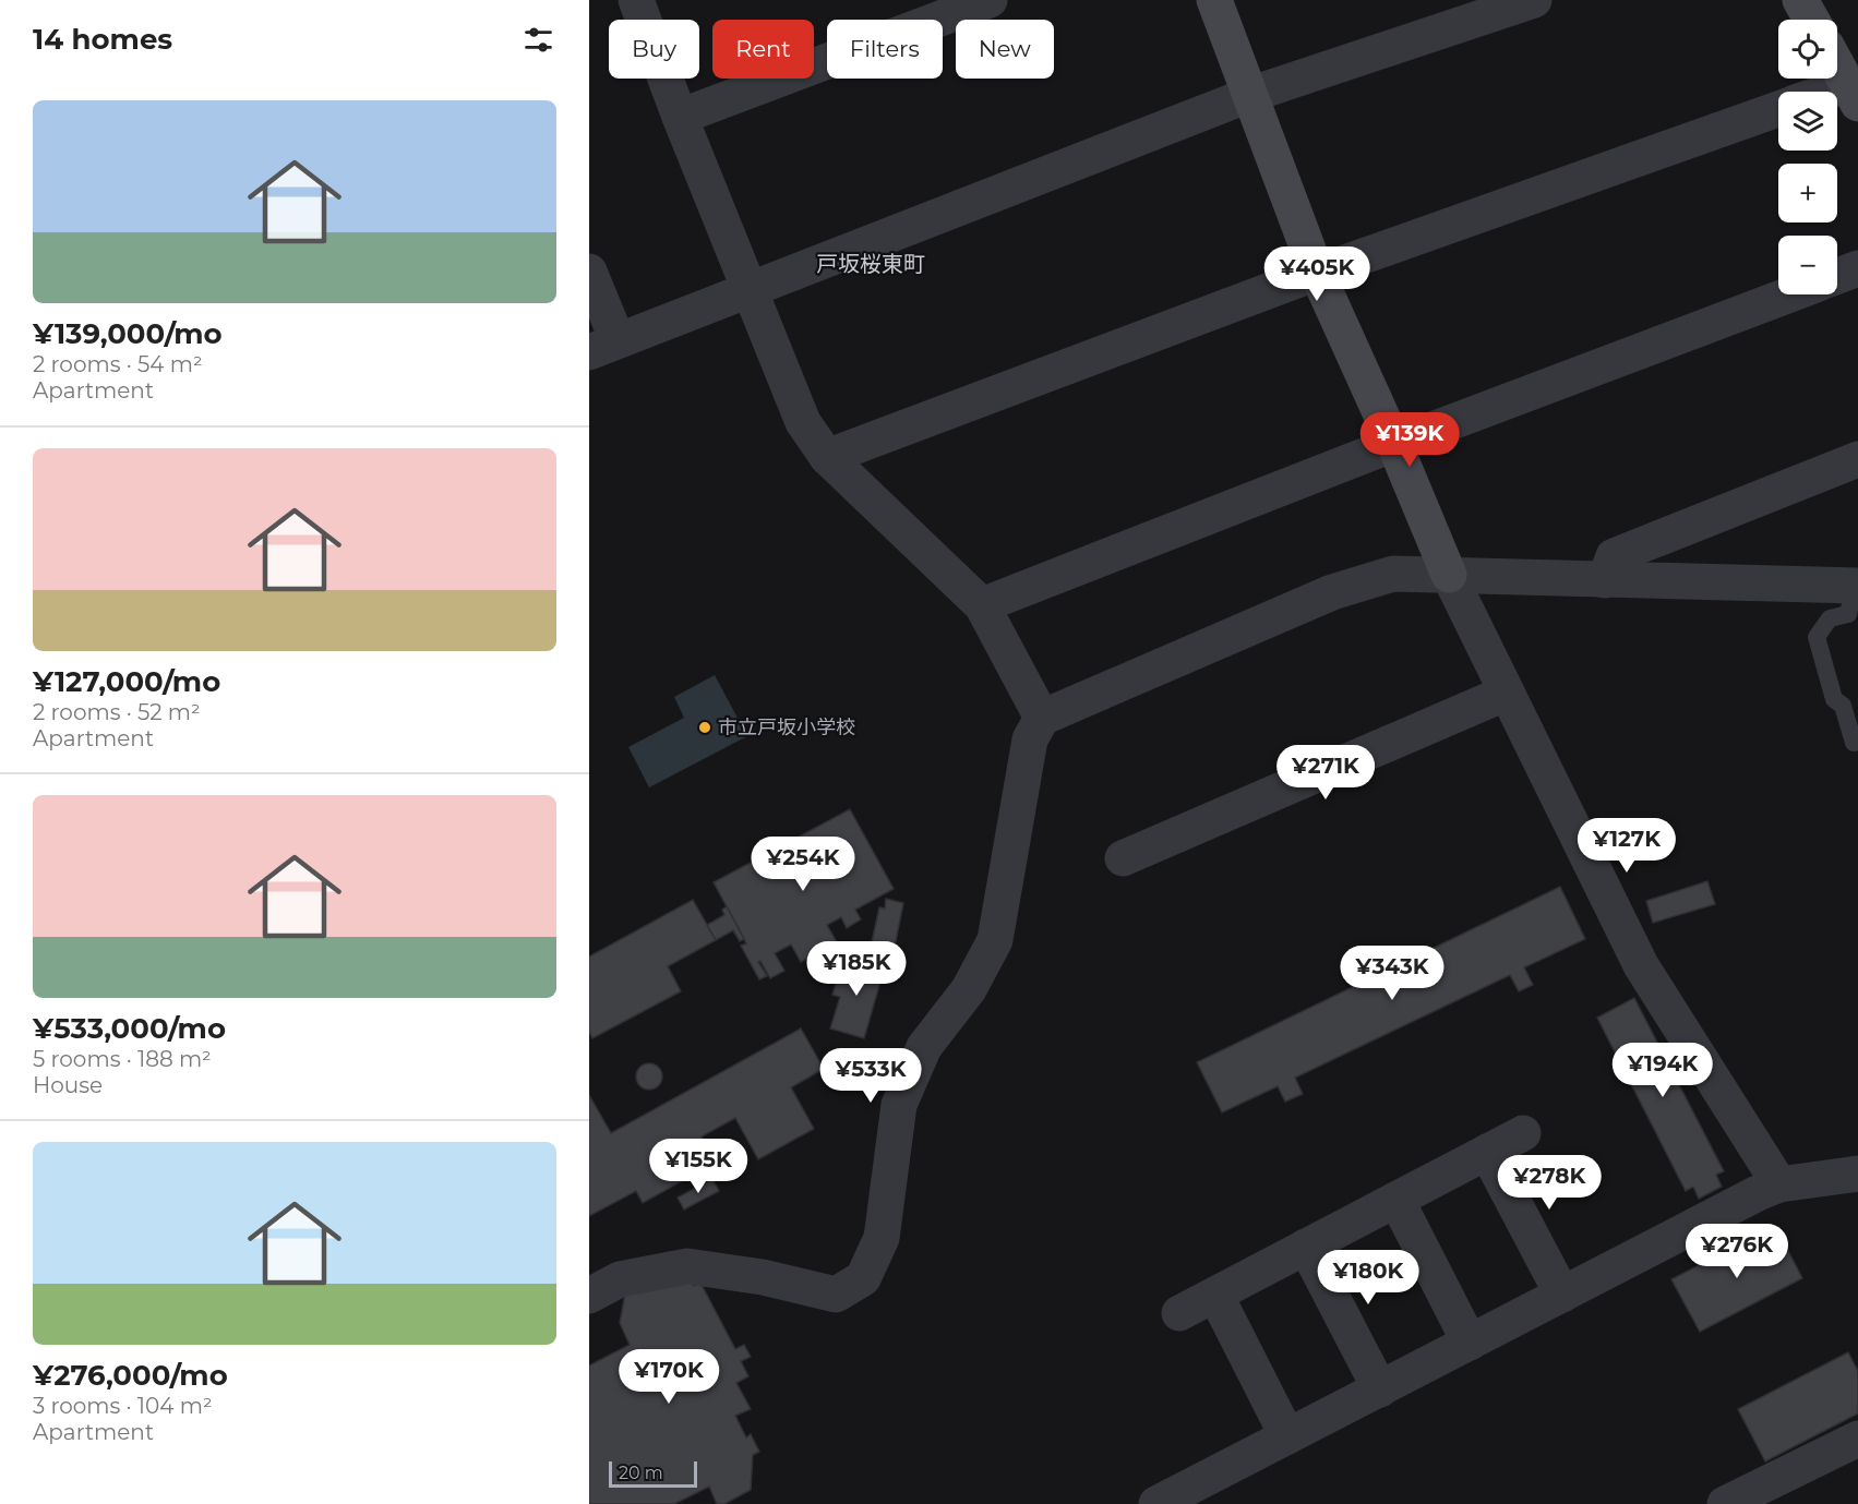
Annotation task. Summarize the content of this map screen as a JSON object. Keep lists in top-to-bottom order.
{
  "districts": ["戸坂桜東町"],
  "places": ["市立戸坂小学校"],
  "scale_bar": "20 m",
  "page": {
    "heading": "14 homes",
    "map_buttons": ["+", "−"],
    "chip": [
      "Buy",
      "Rent",
      "Filters",
      "New"
    ],
    "list": [
      {
        "name": "¥139,000/mo",
        "note": "2 rooms · 54 m² · Apartment"
      },
      {
        "name": "¥127,000/mo",
        "note": "2 rooms · 52 m² · Apartment"
      },
      {
        "name": "¥533,000/mo",
        "note": "5 rooms · 188 m² · House"
      },
      {
        "name": "¥276,000/mo",
        "note": "3 rooms · 104 m² · Apartment"
      }
    ],
    "price": [
      "¥405K",
      "¥139K",
      "¥271K",
      "¥127K",
      "¥254K",
      "¥185K",
      "¥343K",
      "¥194K",
      "¥533K",
      "¥155K",
      "¥278K",
      "¥276K",
      "¥180K",
      "¥170K"
    ],
    "scale": "20 m"
  }
}
